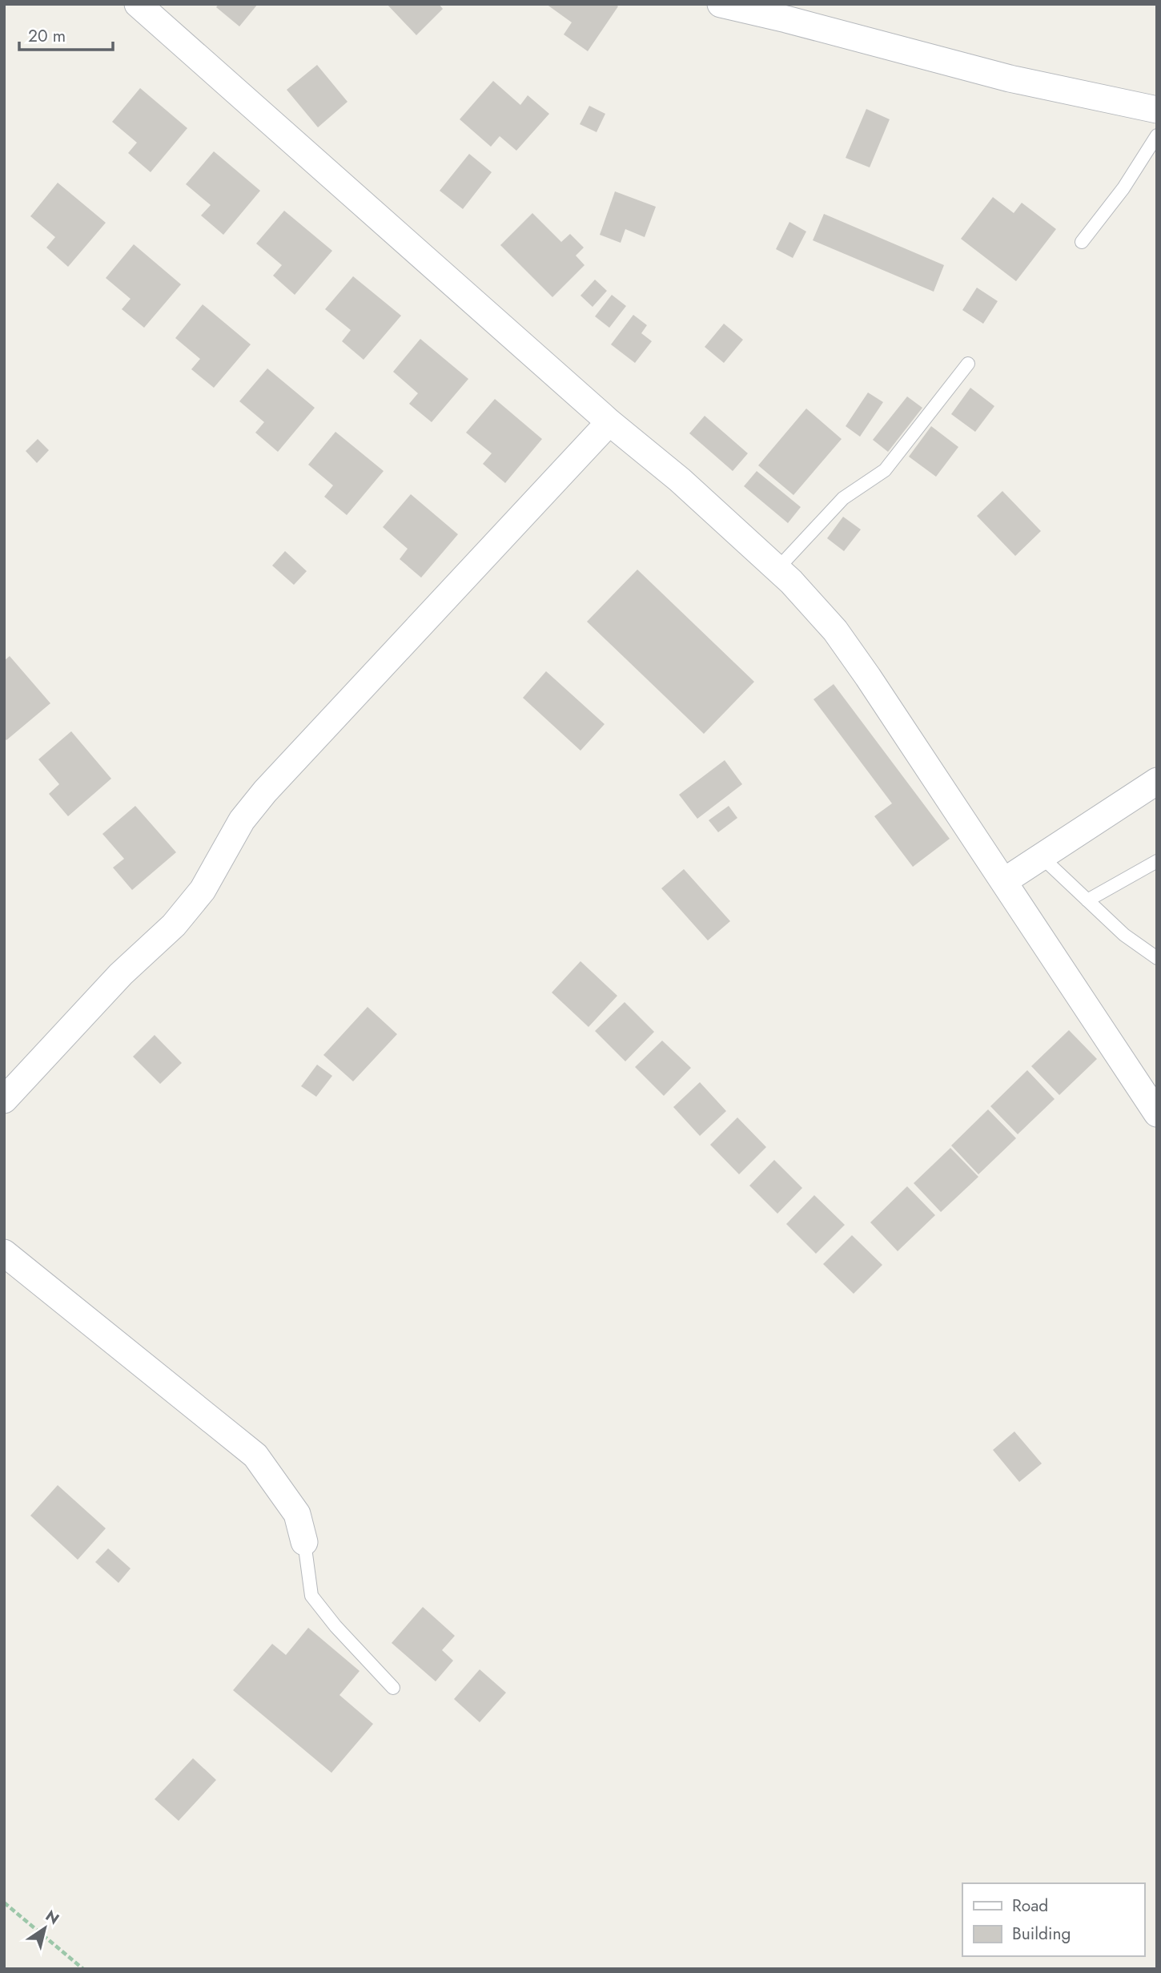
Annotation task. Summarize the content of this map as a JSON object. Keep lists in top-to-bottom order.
{
  "legend": ["Road", "Building"],
  "scale_bar": "20 m",
  "north": "top right"
}
